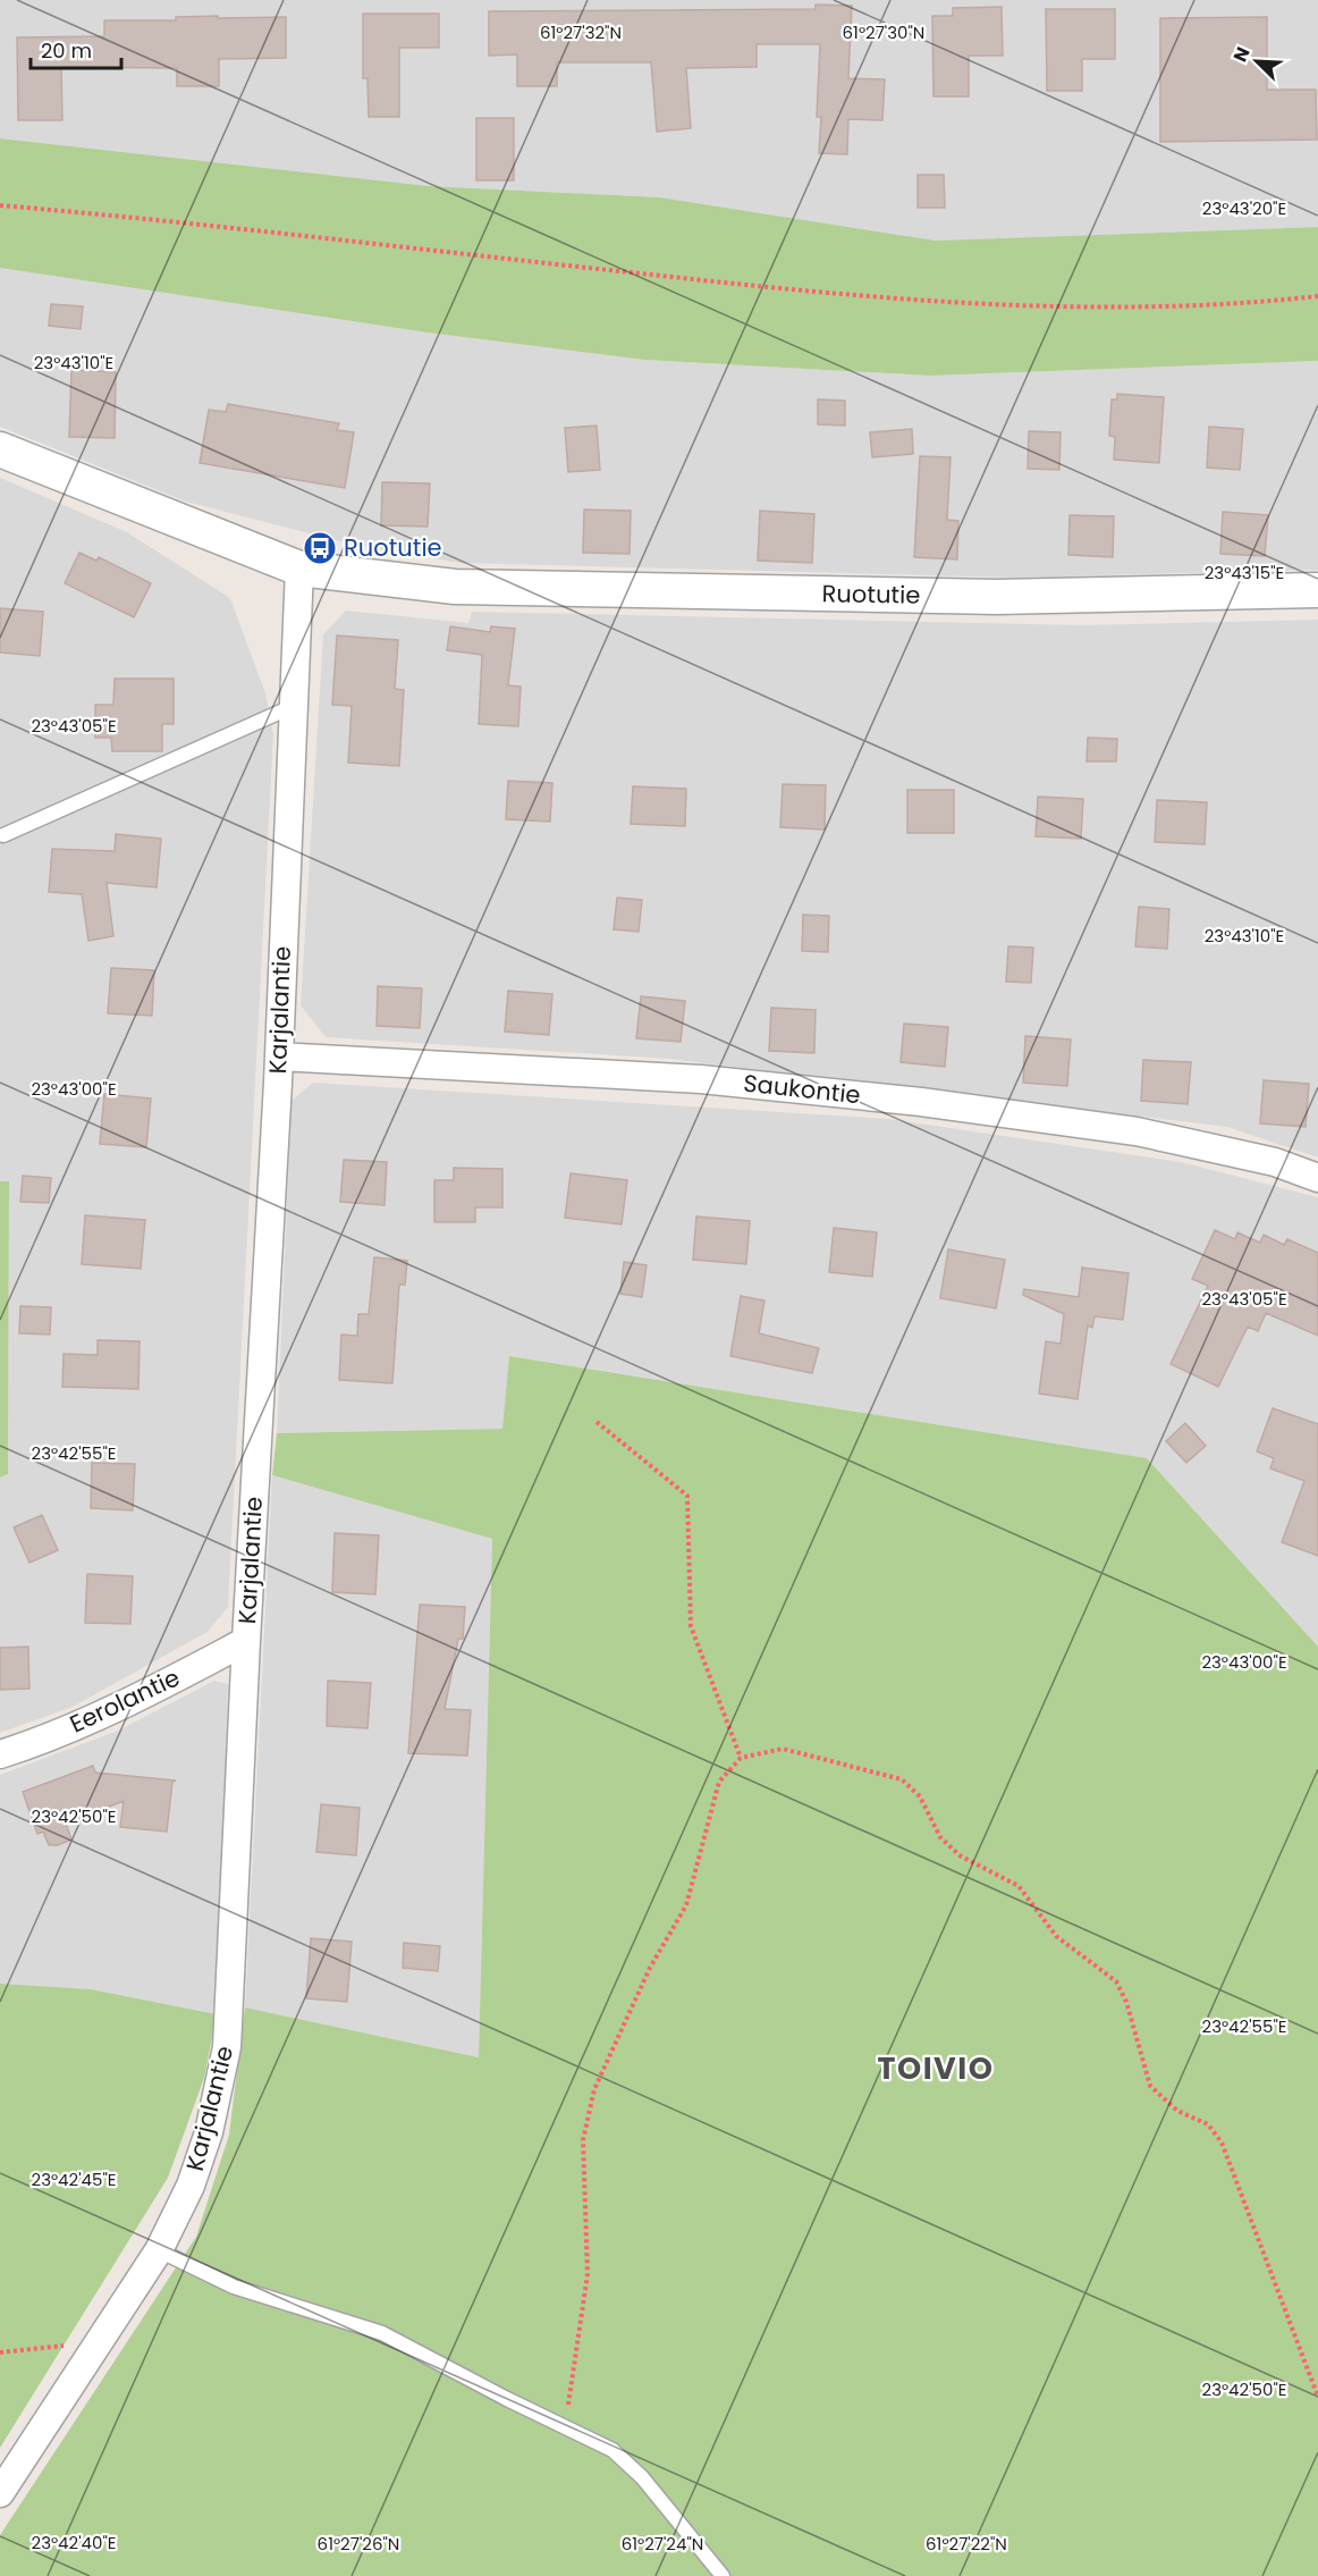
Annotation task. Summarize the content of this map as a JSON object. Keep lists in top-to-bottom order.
{
  "streets": {
    "street": [
      "Ruotutie",
      "Karjalantie",
      "Saukontie",
      "Eerolantie"
    ]
  },
  "crossings": [
    ["Ruotutie", "Karjalantie"],
    ["Karjalantie", "Saukontie"],
    ["Karjalantie", "Eerolantie"]
  ],
  "districts": ["TOIVIO"],
  "places": {
    "bus stop": ["Ruotutie"]
  },
  "scale_bar": "20 m",
  "north": "top left",
  "coordinates": [
    "61°27'32\"N",
    "61°27'30\"N",
    "23°43'20\"E",
    "23°43'10\"E",
    "23°43'15\"E",
    "23°43'05\"E",
    "23°43'00\"E",
    "23°42'55\"E",
    "23°42'50\"E",
    "23°42'45\"E",
    "23°42'40\"E",
    "61°27'26\"N",
    "61°27'24\"N",
    "61°27'22\"N"
  ]
}
